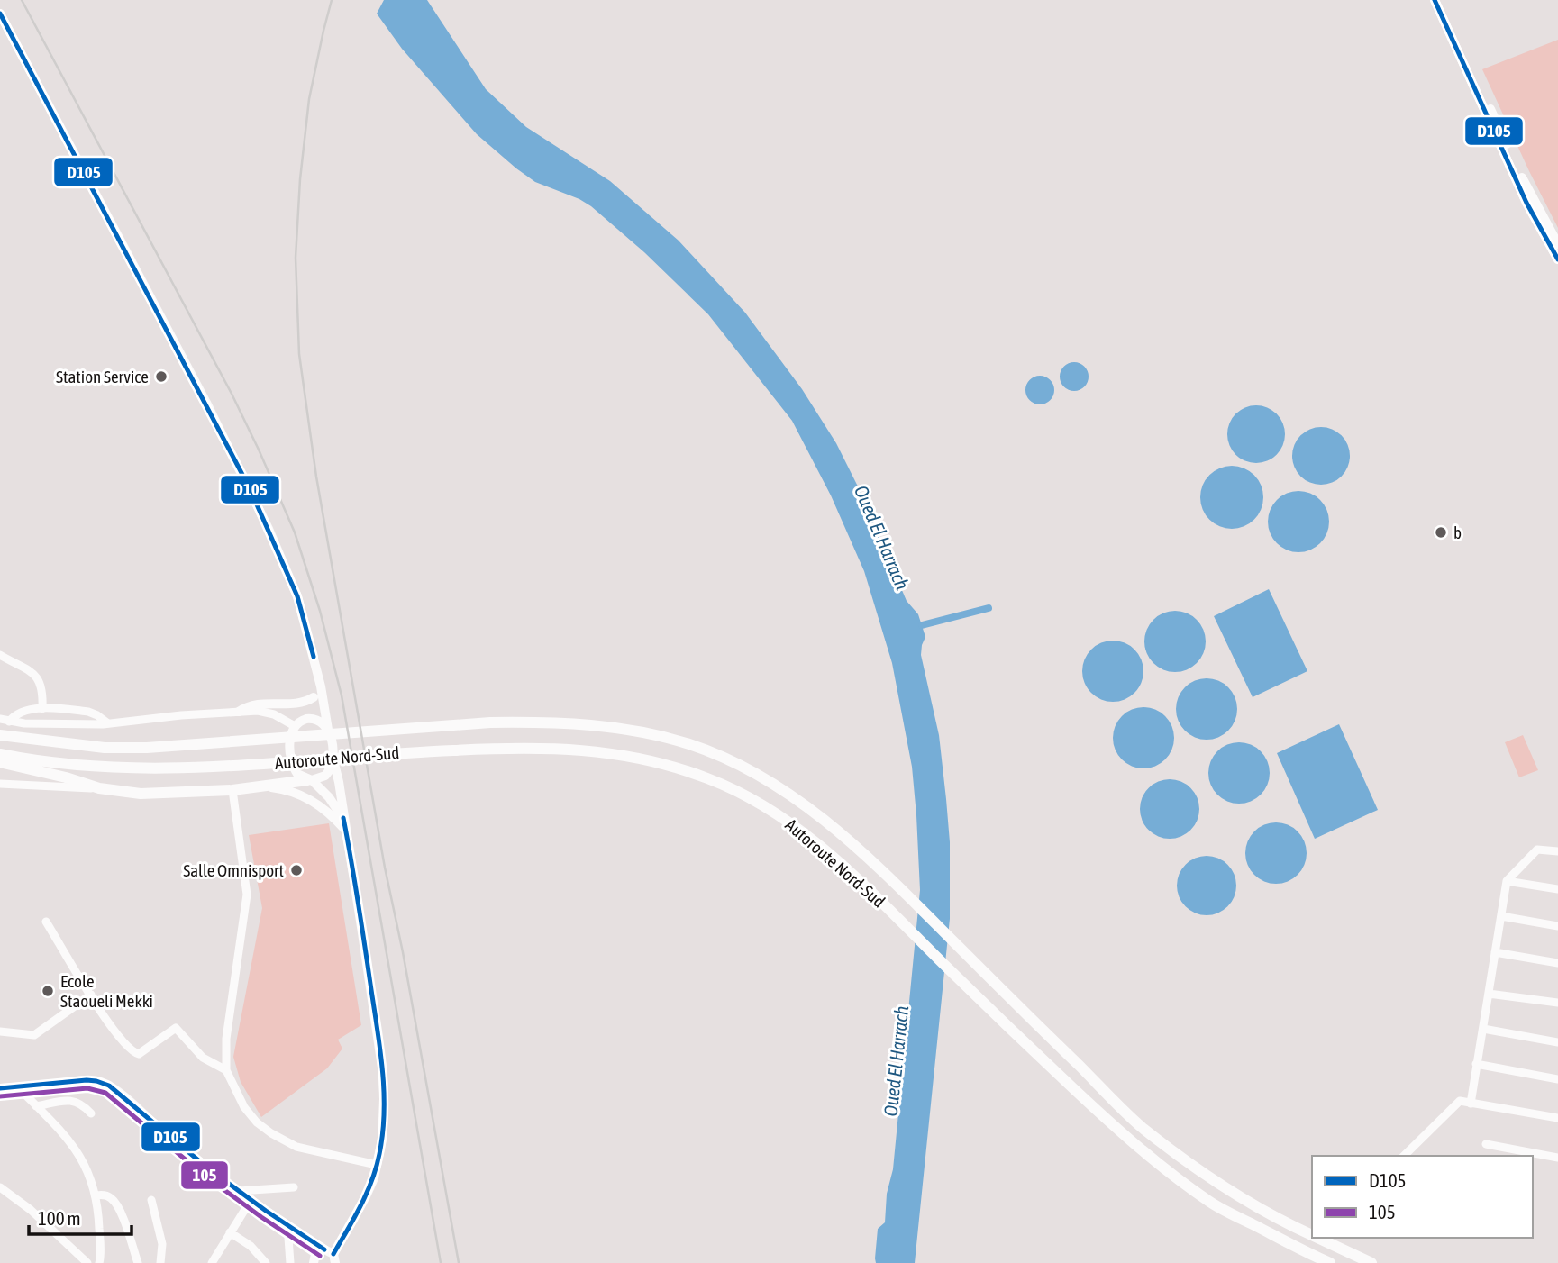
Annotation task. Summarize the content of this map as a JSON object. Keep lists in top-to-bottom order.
{
  "streets": {
    "highway": ["Autoroute Nord-Sud"]
  },
  "water": ["Oued El Harrach"],
  "places": [
    "Station Service",
    "b",
    "Salle Omnisport",
    "Ecole Staoueli Mekki"
  ],
  "lines": ["transit line D105", "transit line 105"],
  "legend": ["D105", "105"],
  "scale_bar": "100 m"
}
